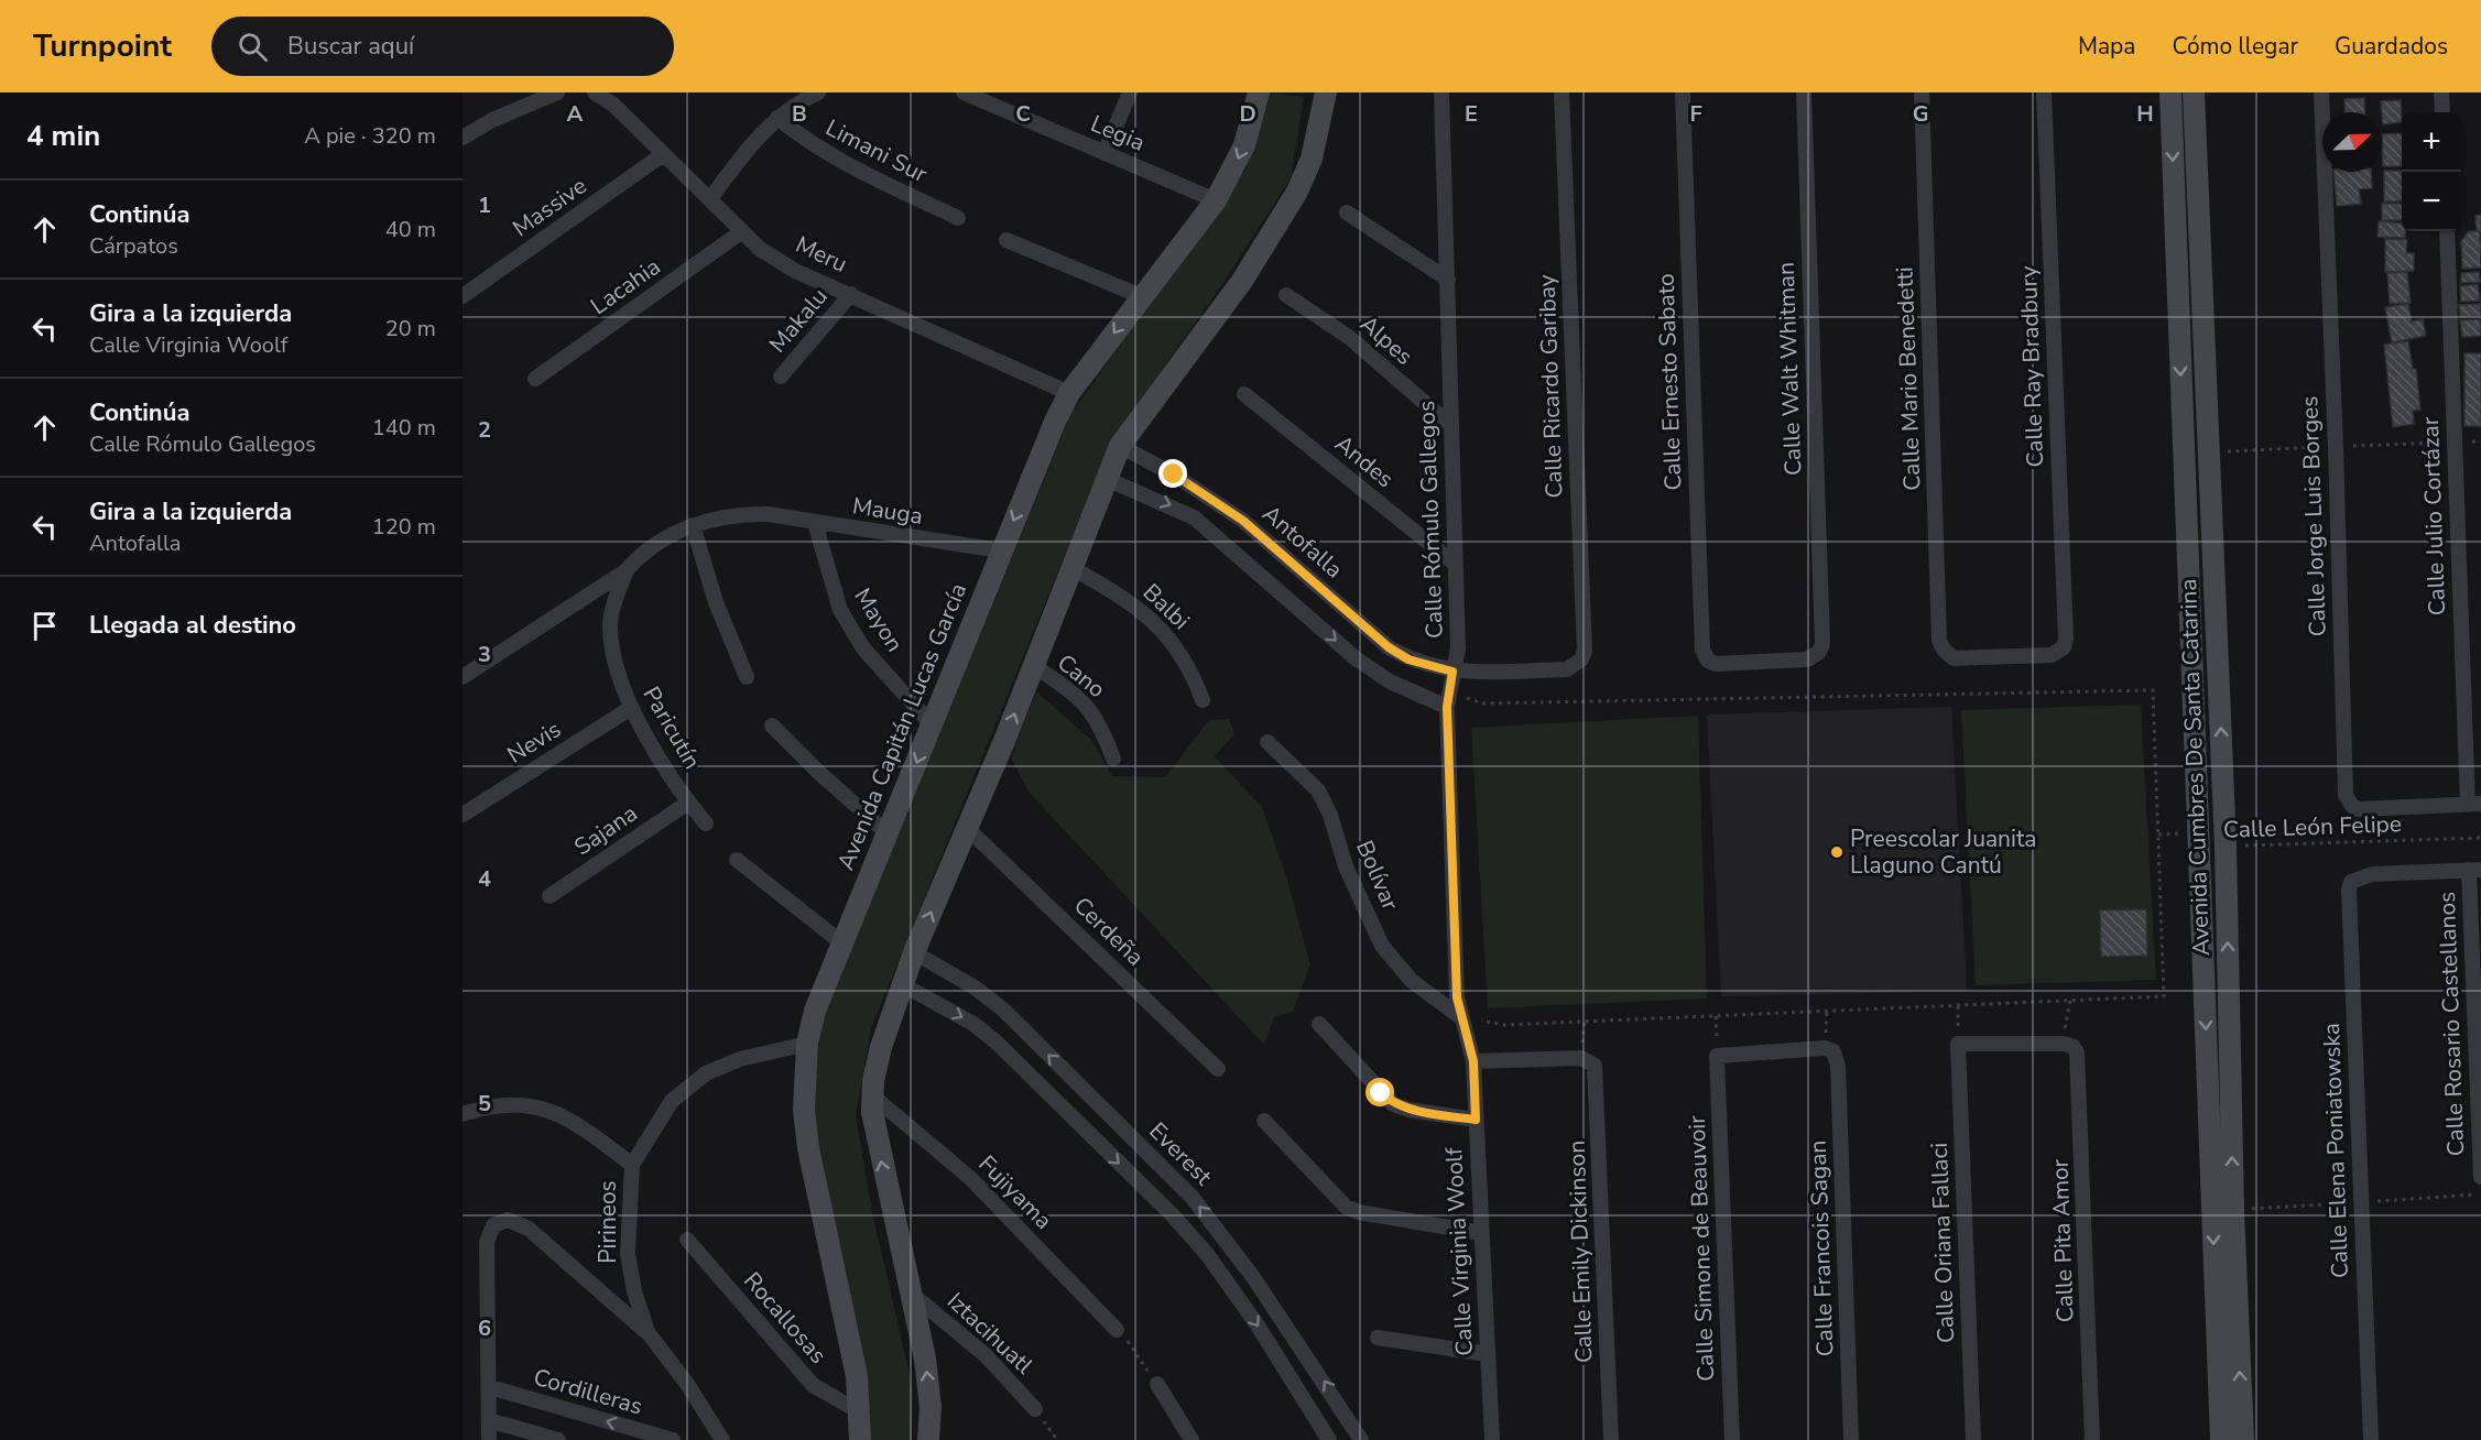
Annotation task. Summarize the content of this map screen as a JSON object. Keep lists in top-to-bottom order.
{
  "streets": {
    "street": [
      "Legia",
      "Limani Sur",
      "Massive",
      "Meru",
      "Lacahia",
      "Makalu",
      "Alpes",
      "Calle Ray Bradbury",
      "Calle Walt Whitman",
      "Calle Mario Benedetti",
      "Calle Ernesto Sabato",
      "Calle Ricardo Garibay",
      "Andes",
      "Mauga",
      "Calle Jorge Luis Borges",
      "Calle Julio Cortázar",
      "Calle Rómulo Gallegos",
      "Antofalla",
      "Balbi",
      "Mayon",
      "Cano",
      "Avenida Capitán Lucas García",
      "Paricutín",
      "Nevis",
      "Avenida Cumbres De Santa Catarina",
      "Sajana",
      "Bolívar",
      "Cerdeña",
      "Calle Rosario Castellanos",
      "Calle Elena Poniatowska",
      "Everest",
      "Fujiyama",
      "Pirineos",
      "Calle Pita Amor",
      "Calle Oriana Fallaci",
      "Calle Simone de Beauvoir",
      "Calle Francois Sagan",
      "Calle Virginia Woolf",
      "Calle Emily Dickinson",
      "Rocallosas",
      "Iztacihuatl",
      "Cordilleras"
    ],
    "path": ["Calle León Felipe"]
  },
  "crossings": [
    ["Legia", "Avenida Capitán Lucas García"],
    ["Massive", "Meru"],
    ["Meru", "Lacahia"],
    ["Meru", "Makalu"],
    ["Meru", "Avenida Capitán Lucas García"],
    ["Alpes", "Calle Rómulo Gallegos"],
    ["Calle Ray Bradbury", "Calle Mario Benedetti"],
    ["Calle Walt Whitman", "Calle Ernesto Sabato"],
    ["Calle Ricardo Garibay", "Antofalla"],
    ["Andes", "Calle Rómulo Gallegos"],
    ["Mauga", "Mayon"],
    ["Mauga", "Avenida Capitán Lucas García"],
    ["Calle Jorge Luis Borges", "Calle Julio Cortázar"],
    ["Calle Rómulo Gallegos", "Antofalla"],
    ["Calle Rómulo Gallegos", "Bolívar"],
    ["Calle Rómulo Gallegos", "Calle Virginia Woolf"],
    ["Calle Rómulo Gallegos", "Calle Emily Dickinson"],
    ["Mayon", "Avenida Capitán Lucas García"],
    ["Avenida Capitán Lucas García", "Pirineos"],
    ["Avenida Capitán Lucas García", "Rocallosas"],
    ["Paricutín", "Nevis"],
    ["Paricutín", "Sajana"],
    ["Avenida Cumbres De Santa Catarina", "Calle León Felipe"],
    ["Calle Rosario Castellanos", "Calle Elena Poniatowska"],
    ["Calle Simone de Beauvoir", "Calle Francois Sagan"],
    ["Calle Virginia Woolf", "Calle Emily Dickinson"]
  ],
  "places": ["Preescolar Juanita Llaguno Cantú"],
  "north": "top right",
  "page": {
    "header": "Turnpoint",
    "search": "Buscar aquí",
    "nav": ["Mapa", "Cómo llegar", "Guardados"],
    "heading": ["4 min", "A pie · 320 m"],
    "map_buttons": ["+", "−"],
    "list": [
      ["Continúa", "Cárpatos", "40 m"],
      ["Gira a la izquierda", "Calle Virginia Woolf", "20 m"],
      ["Continúa", "Calle Rómulo Gallegos", "140 m"],
      ["Gira a la izquierda", "Antofalla", "120 m"],
      "Llegada al destino"
    ]
  },
  "grid": {
    "columns": [
      "A",
      "B",
      "C",
      "D",
      "E",
      "F",
      "G",
      "H"
    ],
    "rows": [
      "1",
      "2",
      "3",
      "4",
      "5",
      "6"
    ]
  }
}
